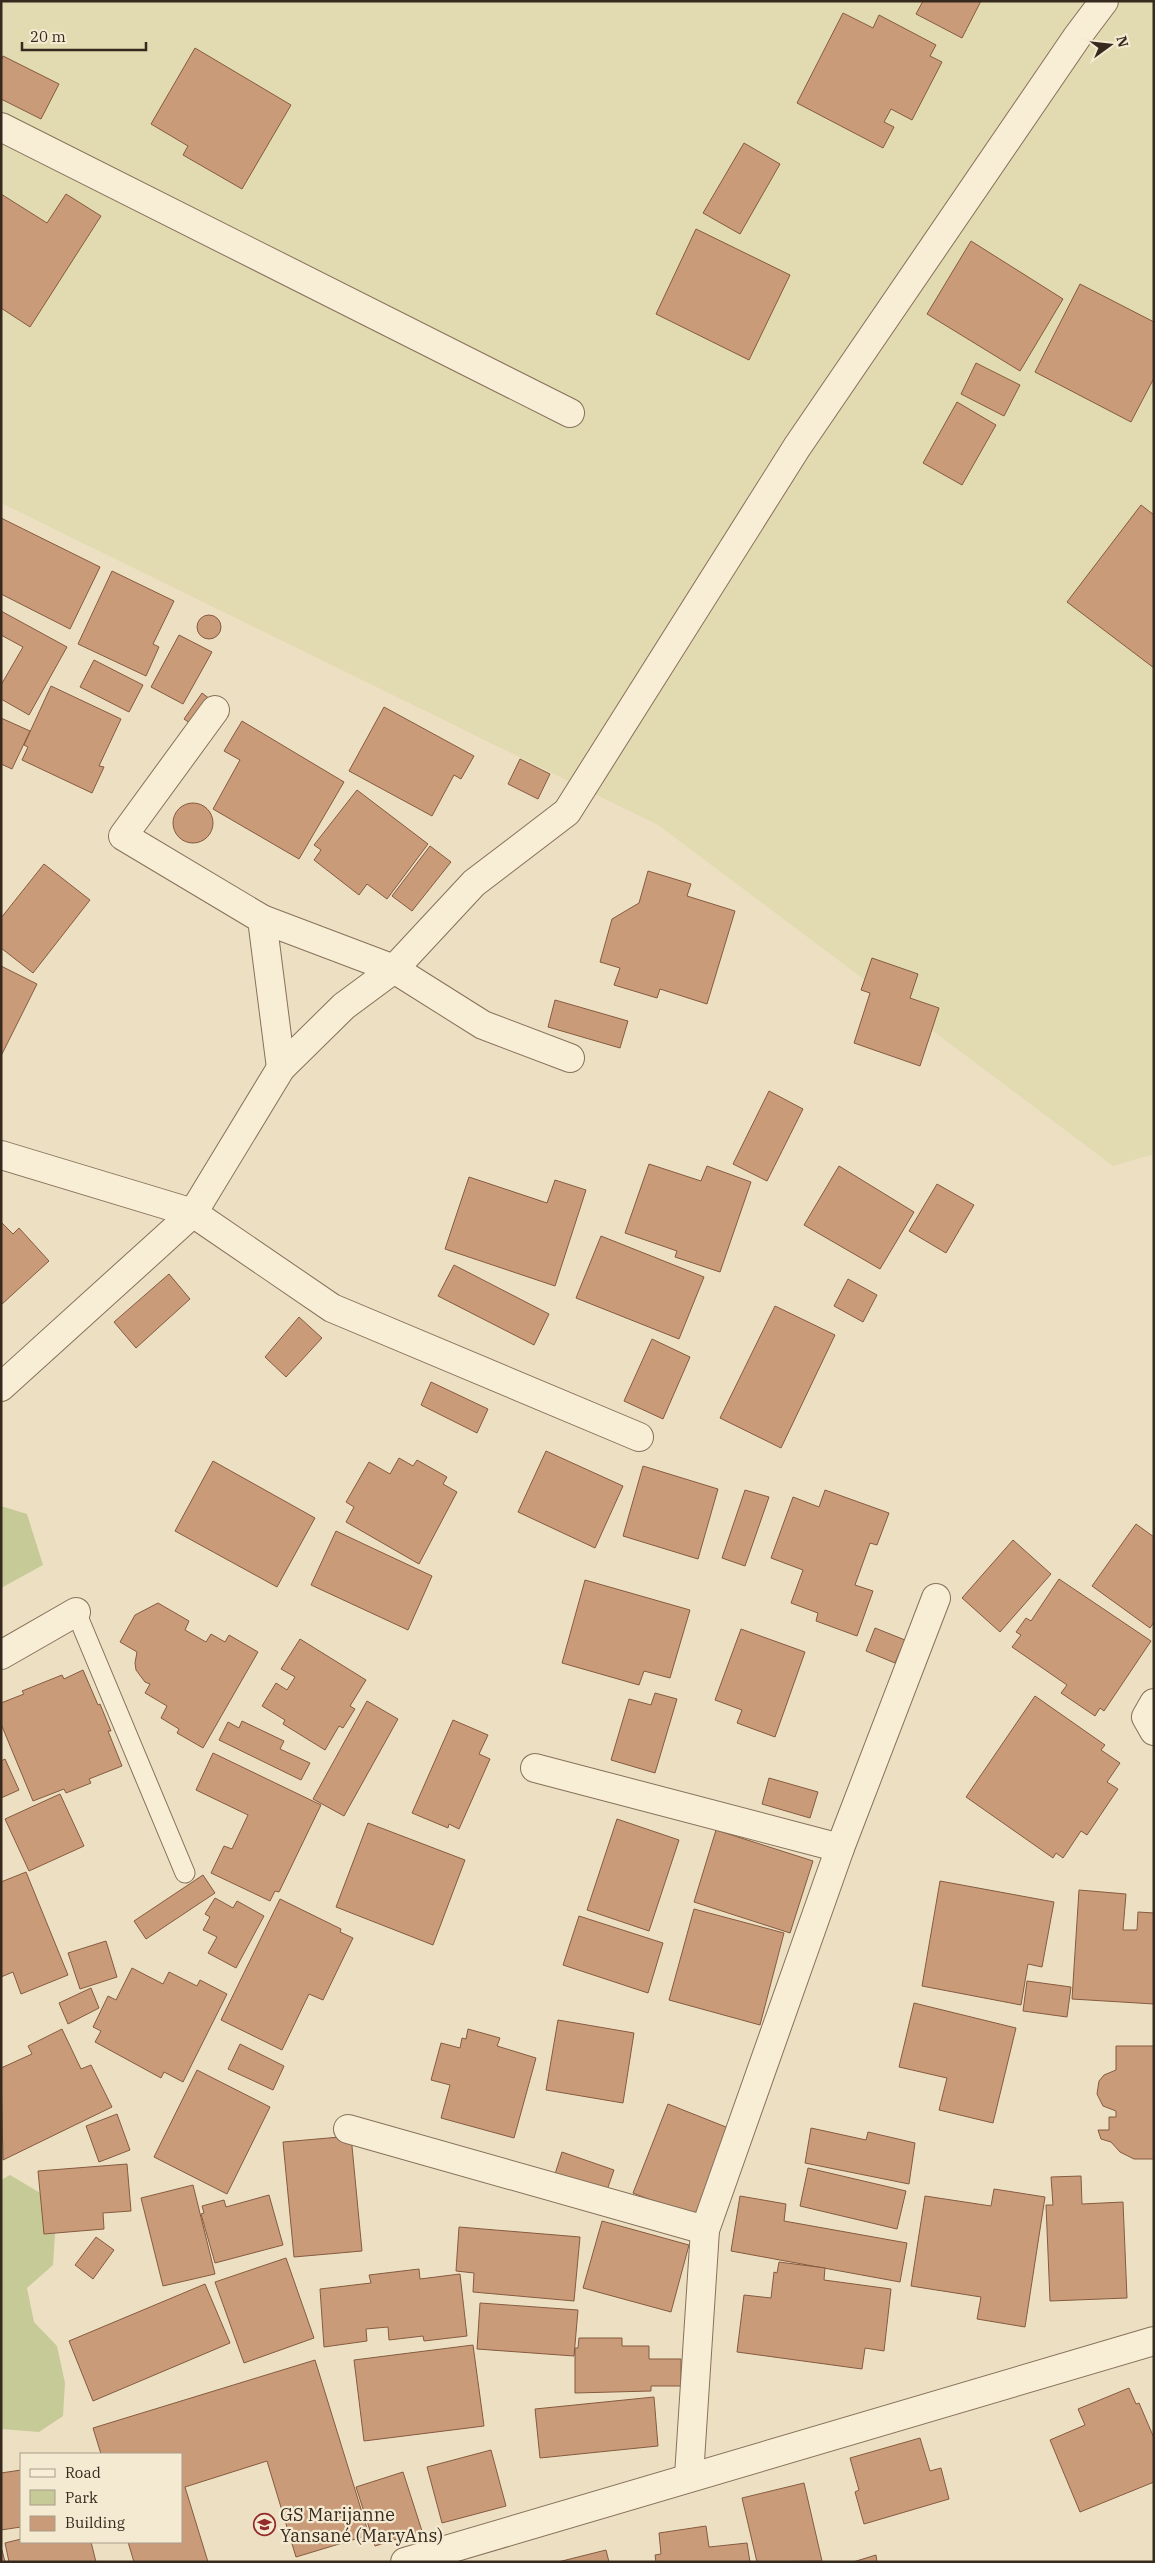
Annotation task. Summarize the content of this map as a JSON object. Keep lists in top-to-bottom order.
{
  "places": {
    "school or university": ["GS Marijanne Yansané (MaryAns)"]
  },
  "legend": ["Road", "Park", "Building"],
  "scale_bar": "20 m",
  "north": "right"
}
